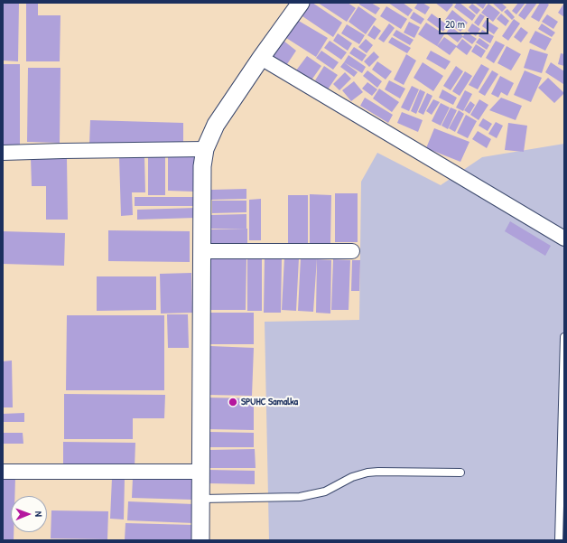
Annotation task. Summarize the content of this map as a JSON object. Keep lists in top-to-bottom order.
{
  "places": ["SPUHC Samalka"],
  "scale_bar": "20 m",
  "north": "right"
}
